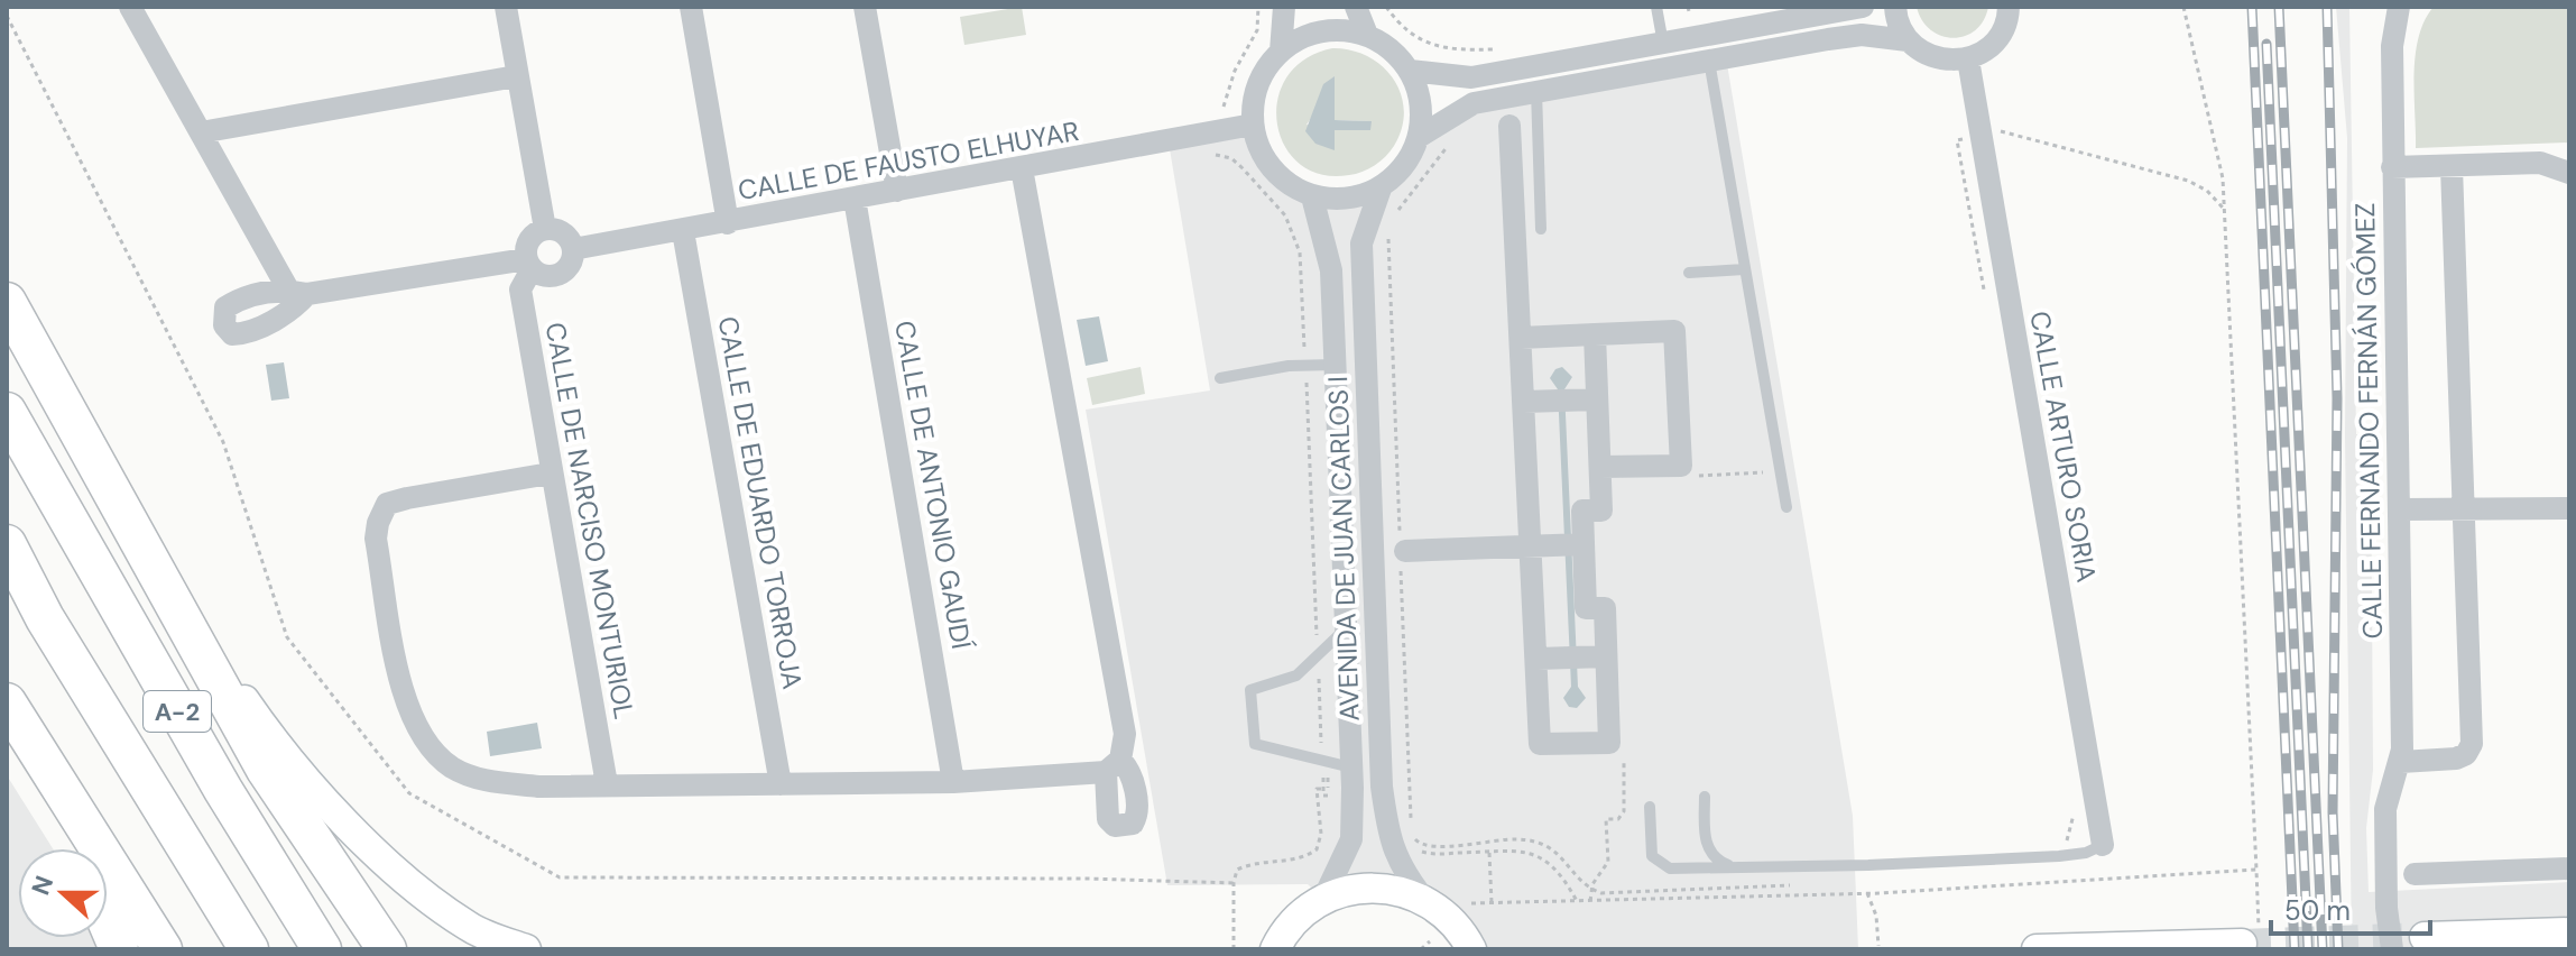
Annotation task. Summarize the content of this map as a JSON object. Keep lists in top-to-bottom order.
{
  "streets": {
    "highway": ["A-2"],
    "street": [
      "CALLE DE FAUSTO ELHUYAR",
      "CALLE FERNANDO FERNÁN GÓMEZ",
      "CALLE ARTURO SORIA",
      "CALLE DE ANTONIO GAUDÍ",
      "CALLE DE EDUARDO TORROJA",
      "CALLE DE NARCISO MONTURIOL",
      "AVENIDA DE JUAN CARLOS I"
    ]
  },
  "crossings": [
    ["CALLE DE FAUSTO ELHUYAR", "CALLE DE ANTONIO GAUDÍ"],
    ["CALLE DE FAUSTO ELHUYAR", "CALLE DE EDUARDO TORROJA"],
    ["CALLE DE FAUSTO ELHUYAR", "CALLE DE NARCISO MONTURIOL"],
    ["CALLE DE FAUSTO ELHUYAR", "AVENIDA DE JUAN CARLOS I"]
  ],
  "scale_bar": "50 m",
  "north": "left"
}
